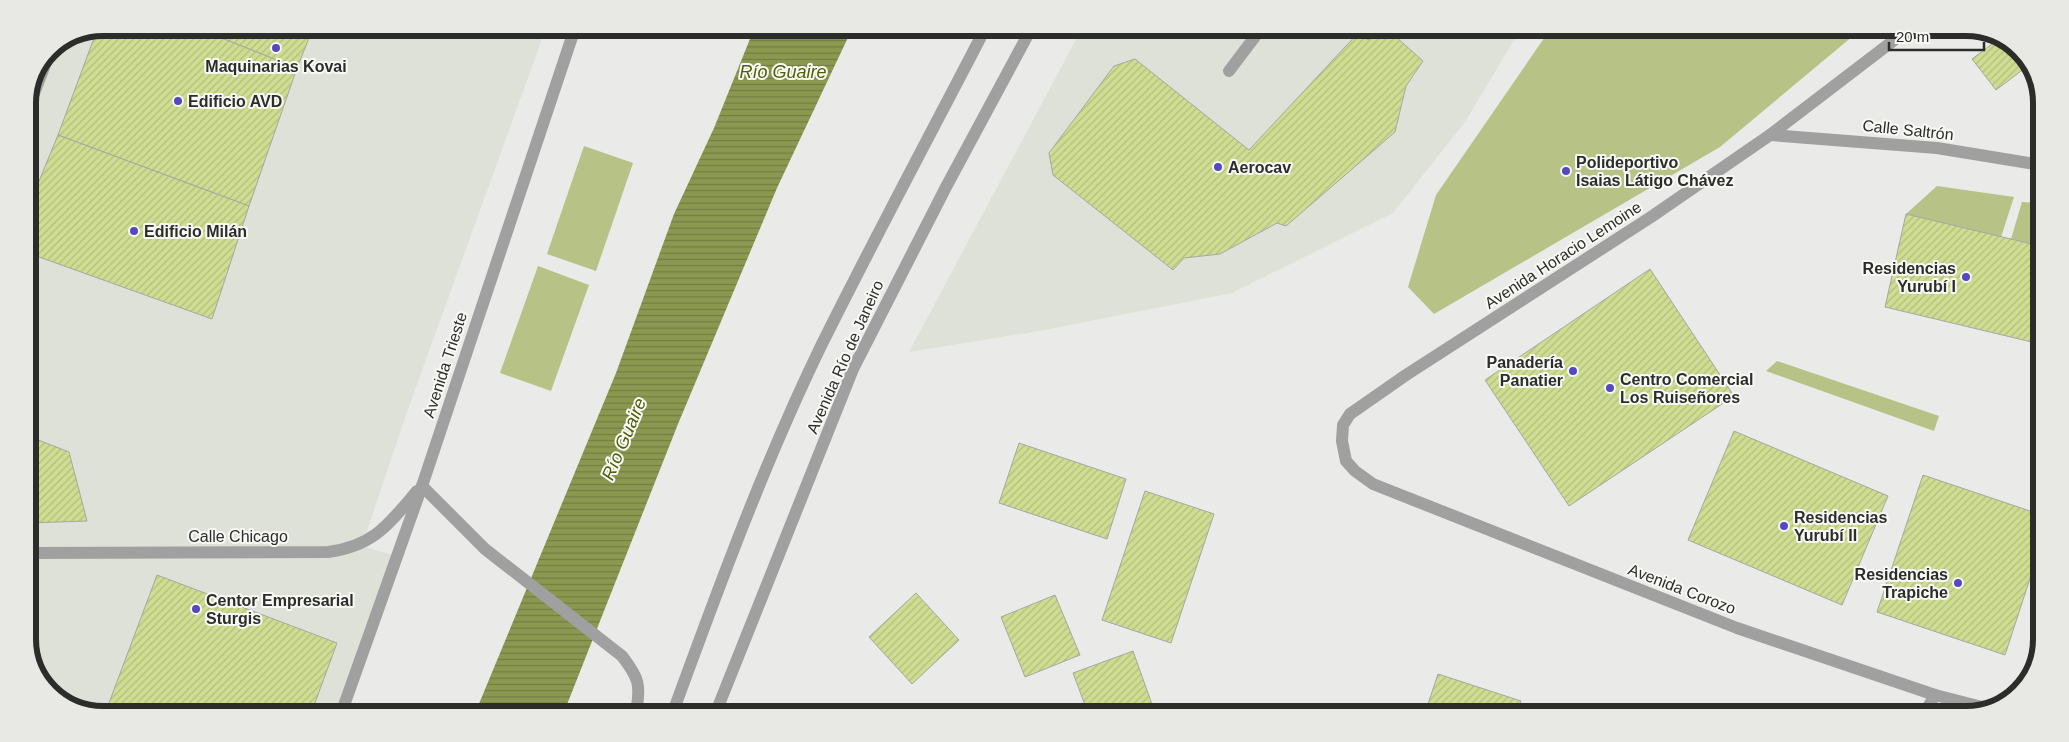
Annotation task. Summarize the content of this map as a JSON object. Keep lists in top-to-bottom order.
{
  "streets": {
    "street": [
      "Calle Saltrón",
      "Avenida Horacio Lemoine",
      "Avenida Río de Janeiro",
      "Avenida Trieste",
      "Calle Chicago",
      "Avenida Corozo"
    ]
  },
  "crossings": [
    ["Calle Saltrón", "Avenida Horacio Lemoine"],
    ["Avenida Horacio Lemoine", "Avenida Corozo"],
    ["Avenida Trieste", "Calle Chicago"]
  ],
  "water": ["Río Guaire"],
  "places": [
    "Maquinarias Kovai",
    "Edificio AVD",
    "Aerocav",
    "Polideportivo Isaias Látigo Chávez",
    "Edificio Milán",
    "Residencias Yurubí I",
    "Panadería Panatier",
    "Centro Comercial Los Ruiseñores",
    "Residencias Yurubí II",
    "Residencias Trapiche",
    "Centor Empresarial Sturgis"
  ],
  "scale_bar": "20 m"
}
